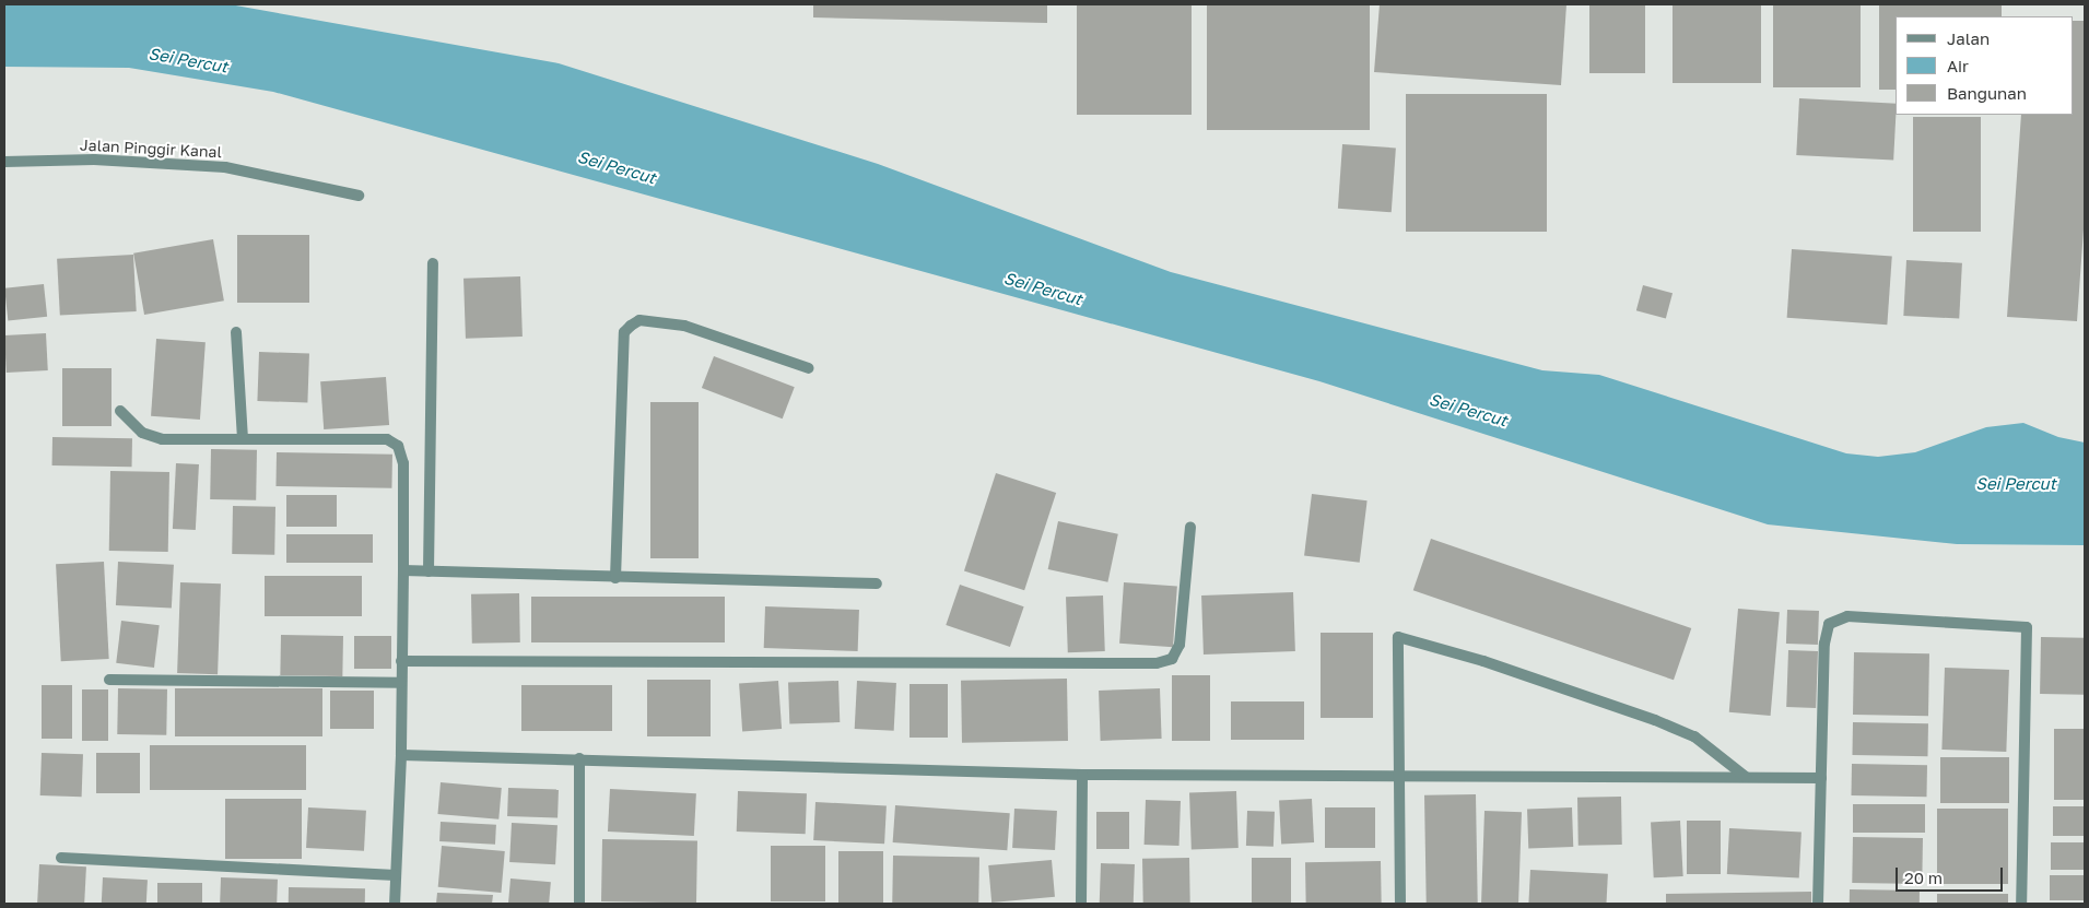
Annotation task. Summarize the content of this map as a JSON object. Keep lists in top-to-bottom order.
{
  "streets": {
    "street": ["Jalan Pinggir Kanal"]
  },
  "water": ["Sei Percut"],
  "legend": ["Jalan", "Air", "Bangunan"],
  "scale_bar": "20 m"
}
